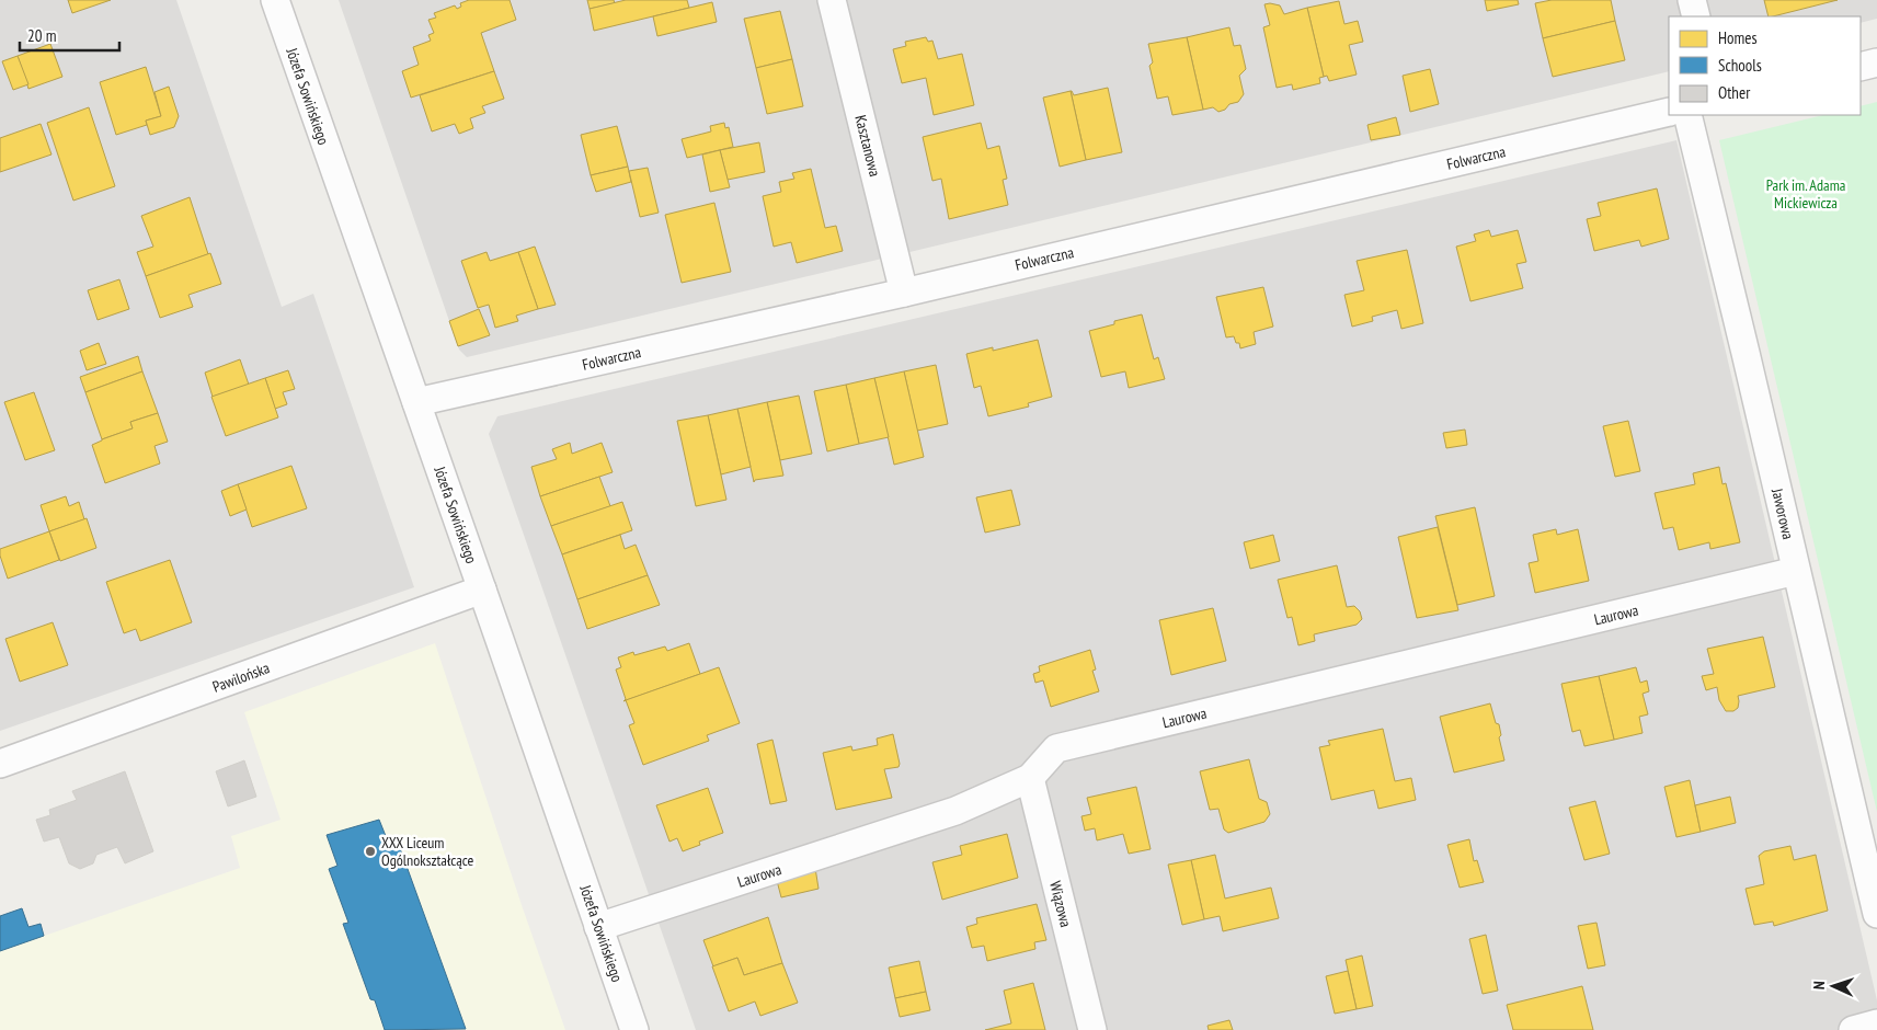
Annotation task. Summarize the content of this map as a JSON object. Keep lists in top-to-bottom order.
{
  "streets": {
    "street": [
      "Józefa Sowińskiego",
      "Kasztanowa",
      "Folwarczna",
      "Jaworowa",
      "Laurowa",
      "Pawilońska",
      "Wiązowa"
    ]
  },
  "crossings": [
    ["Józefa Sowińskiego", "Folwarczna"],
    ["Józefa Sowińskiego", "Laurowa"],
    ["Józefa Sowińskiego", "Pawilońska"],
    ["Kasztanowa", "Folwarczna"],
    ["Jaworowa", "Laurowa"],
    ["Laurowa", "Wiązowa"]
  ],
  "parks": ["Park im. Adama Mickiewicza"],
  "places": ["XXX Liceum Ogólnokształcące"],
  "legend": ["Homes", "Schools", "Other"],
  "scale_bar": "20 m",
  "north": "left"
}
